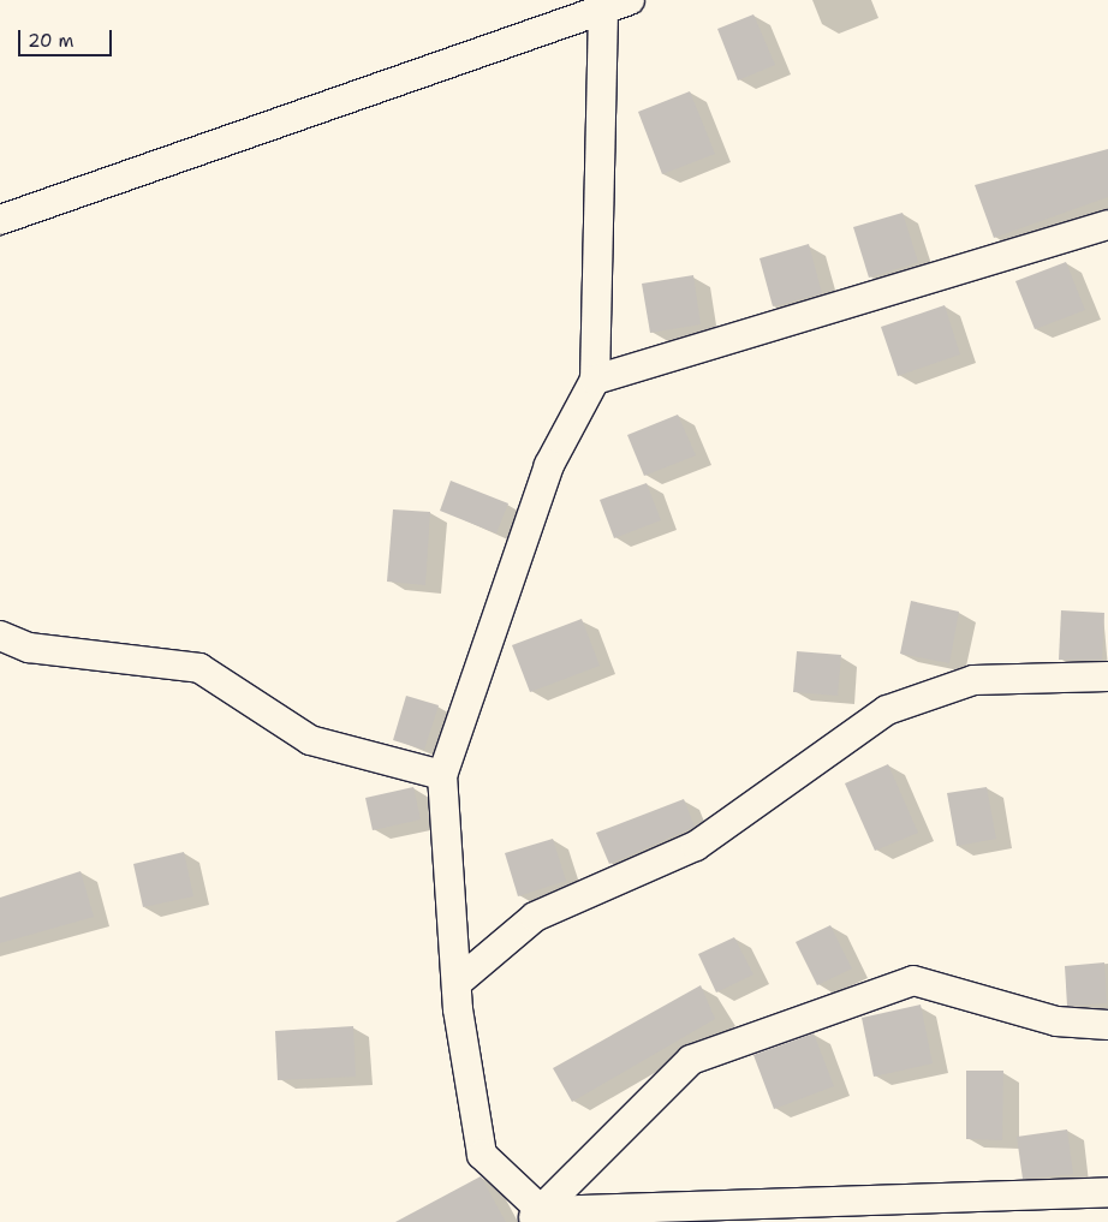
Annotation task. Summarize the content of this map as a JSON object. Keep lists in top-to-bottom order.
{
  "scale_bar": "20 m"
}
